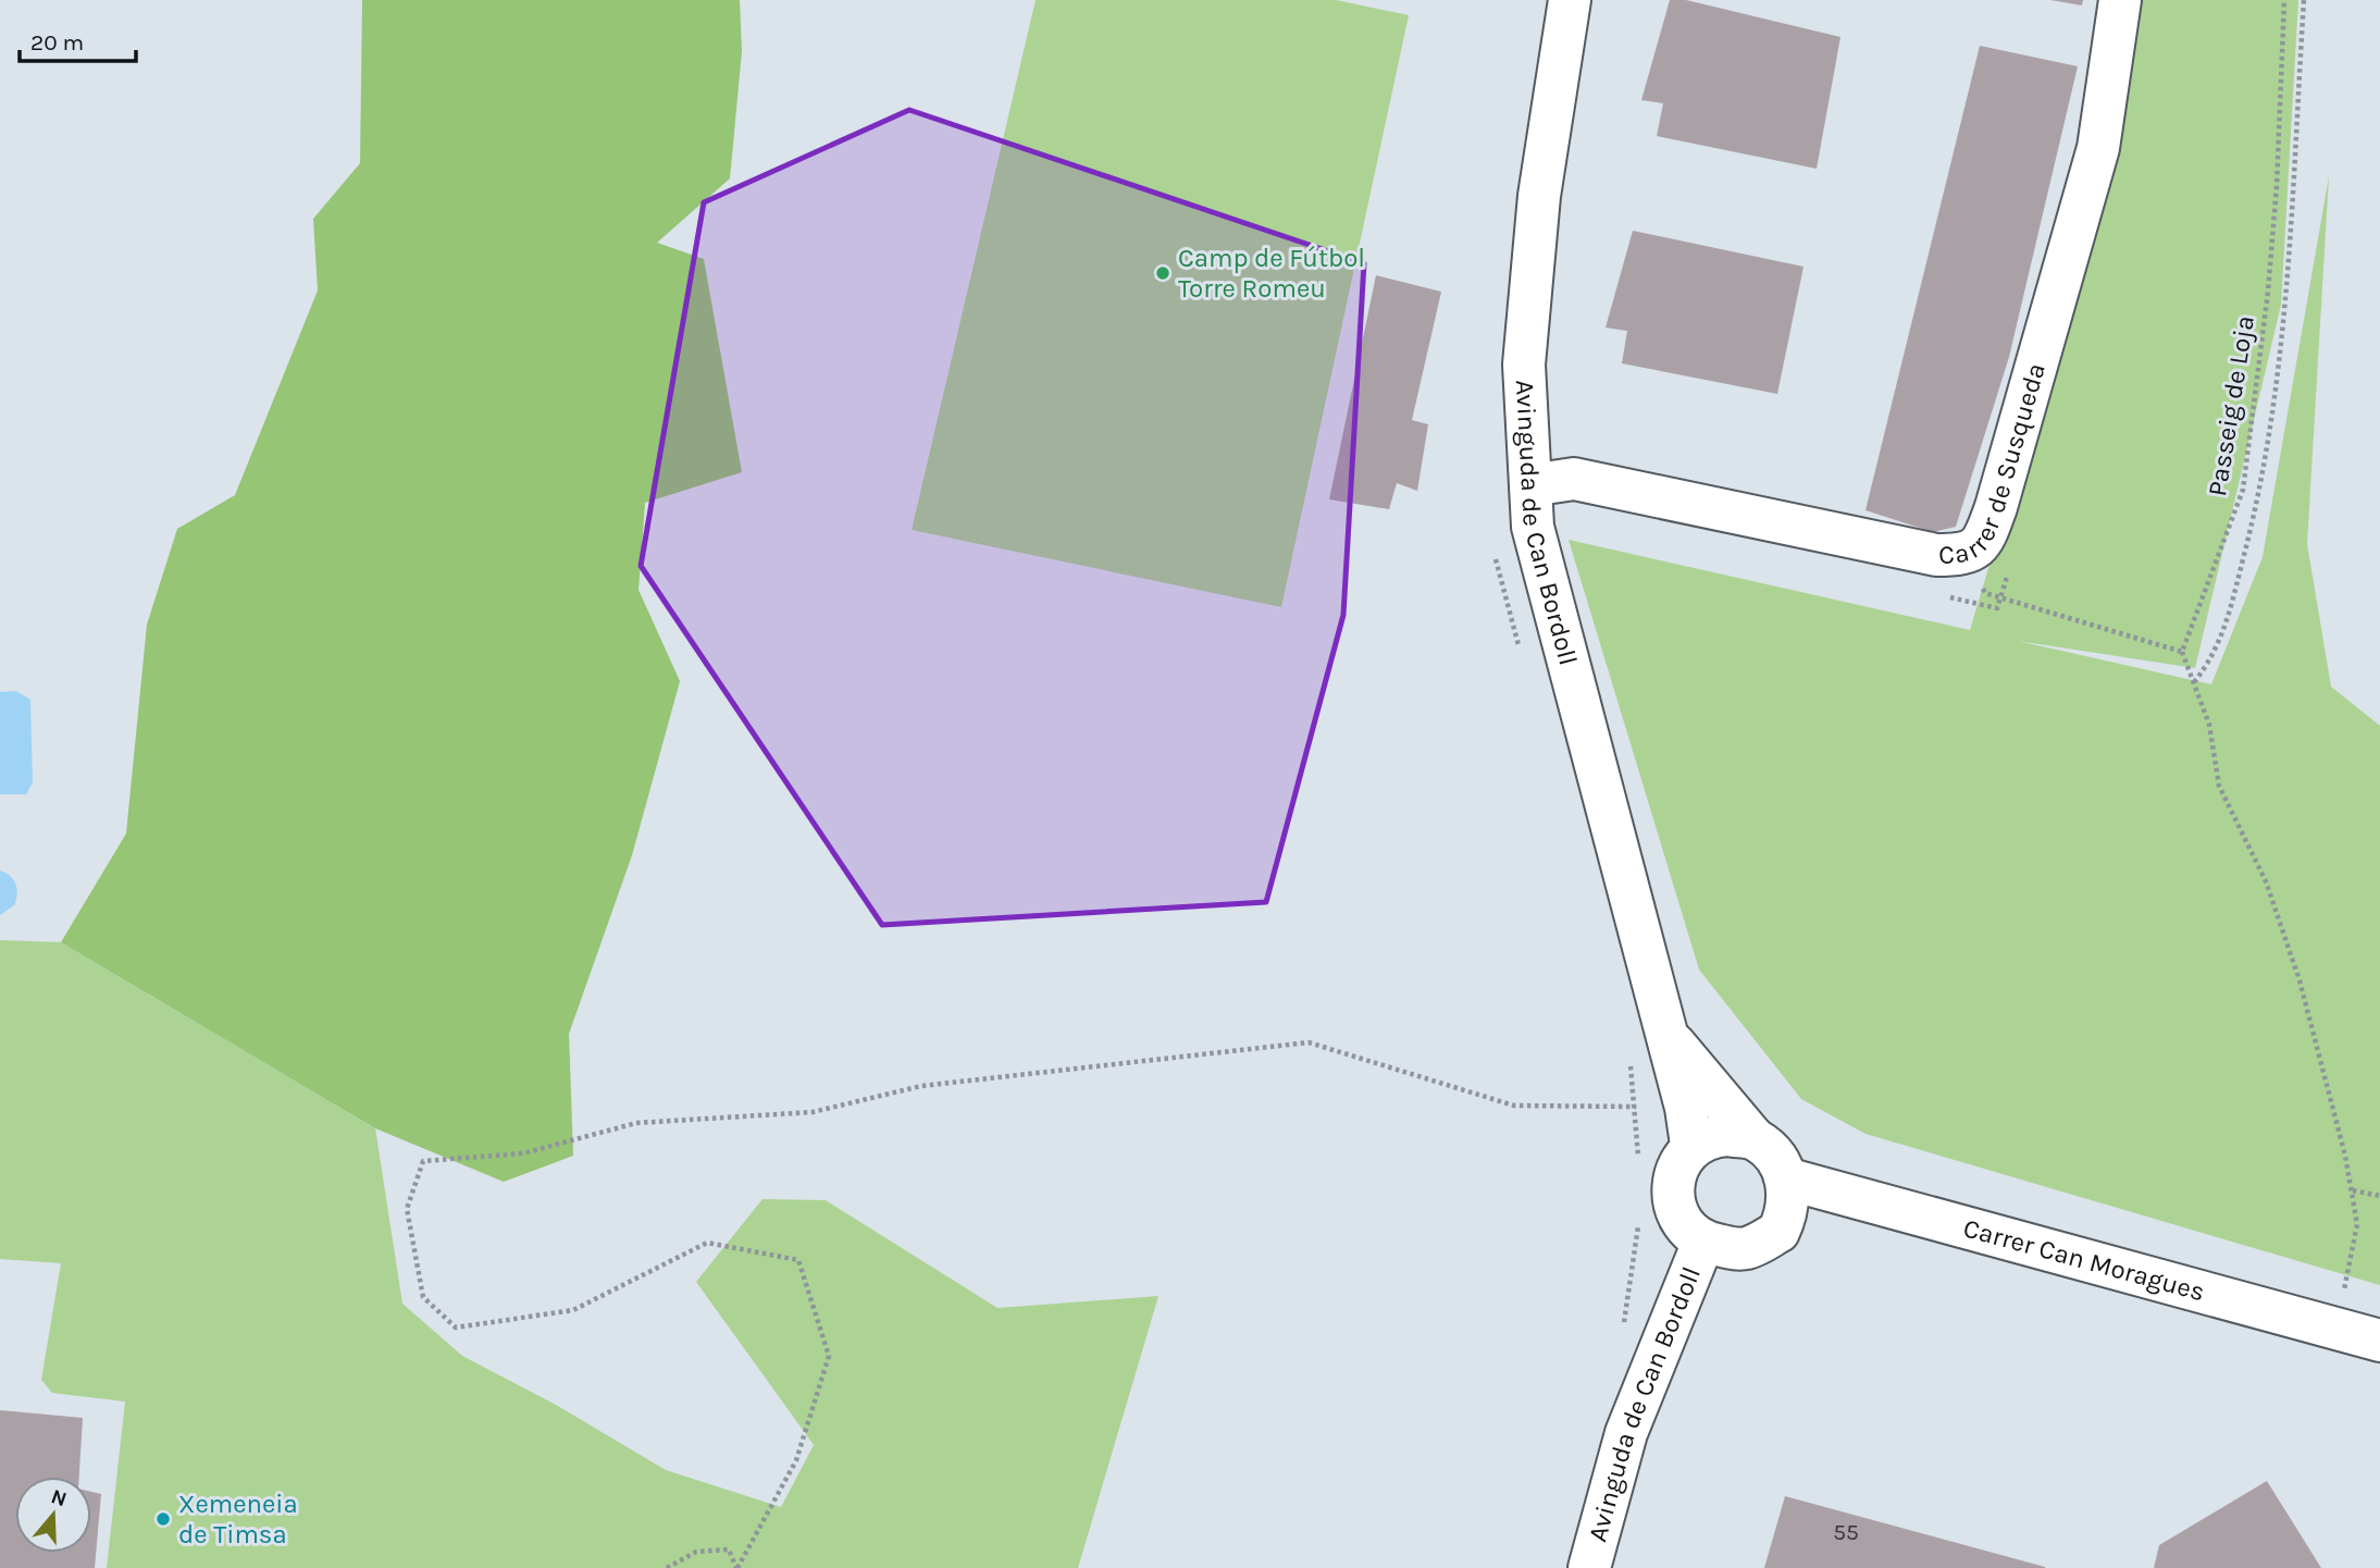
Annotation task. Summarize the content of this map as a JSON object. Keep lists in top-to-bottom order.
{
  "streets": {
    "street": ["Carrer de Susqueda", "Avinguda de Can Bordoll", "Carrer Can Moragues"],
    "path": ["Passeig de Loja"]
  },
  "crossings": [
    ["Carrer de Susqueda", "Avinguda de Can Bordoll"],
    ["Avinguda de Can Bordoll", "Carrer Can Moragues"]
  ],
  "places": ["Camp de Fútbol Torre Romeu", "Xemeneia de Timsa"],
  "house_numbers": ["55"],
  "scale_bar": "20 m",
  "north": "top"
}
